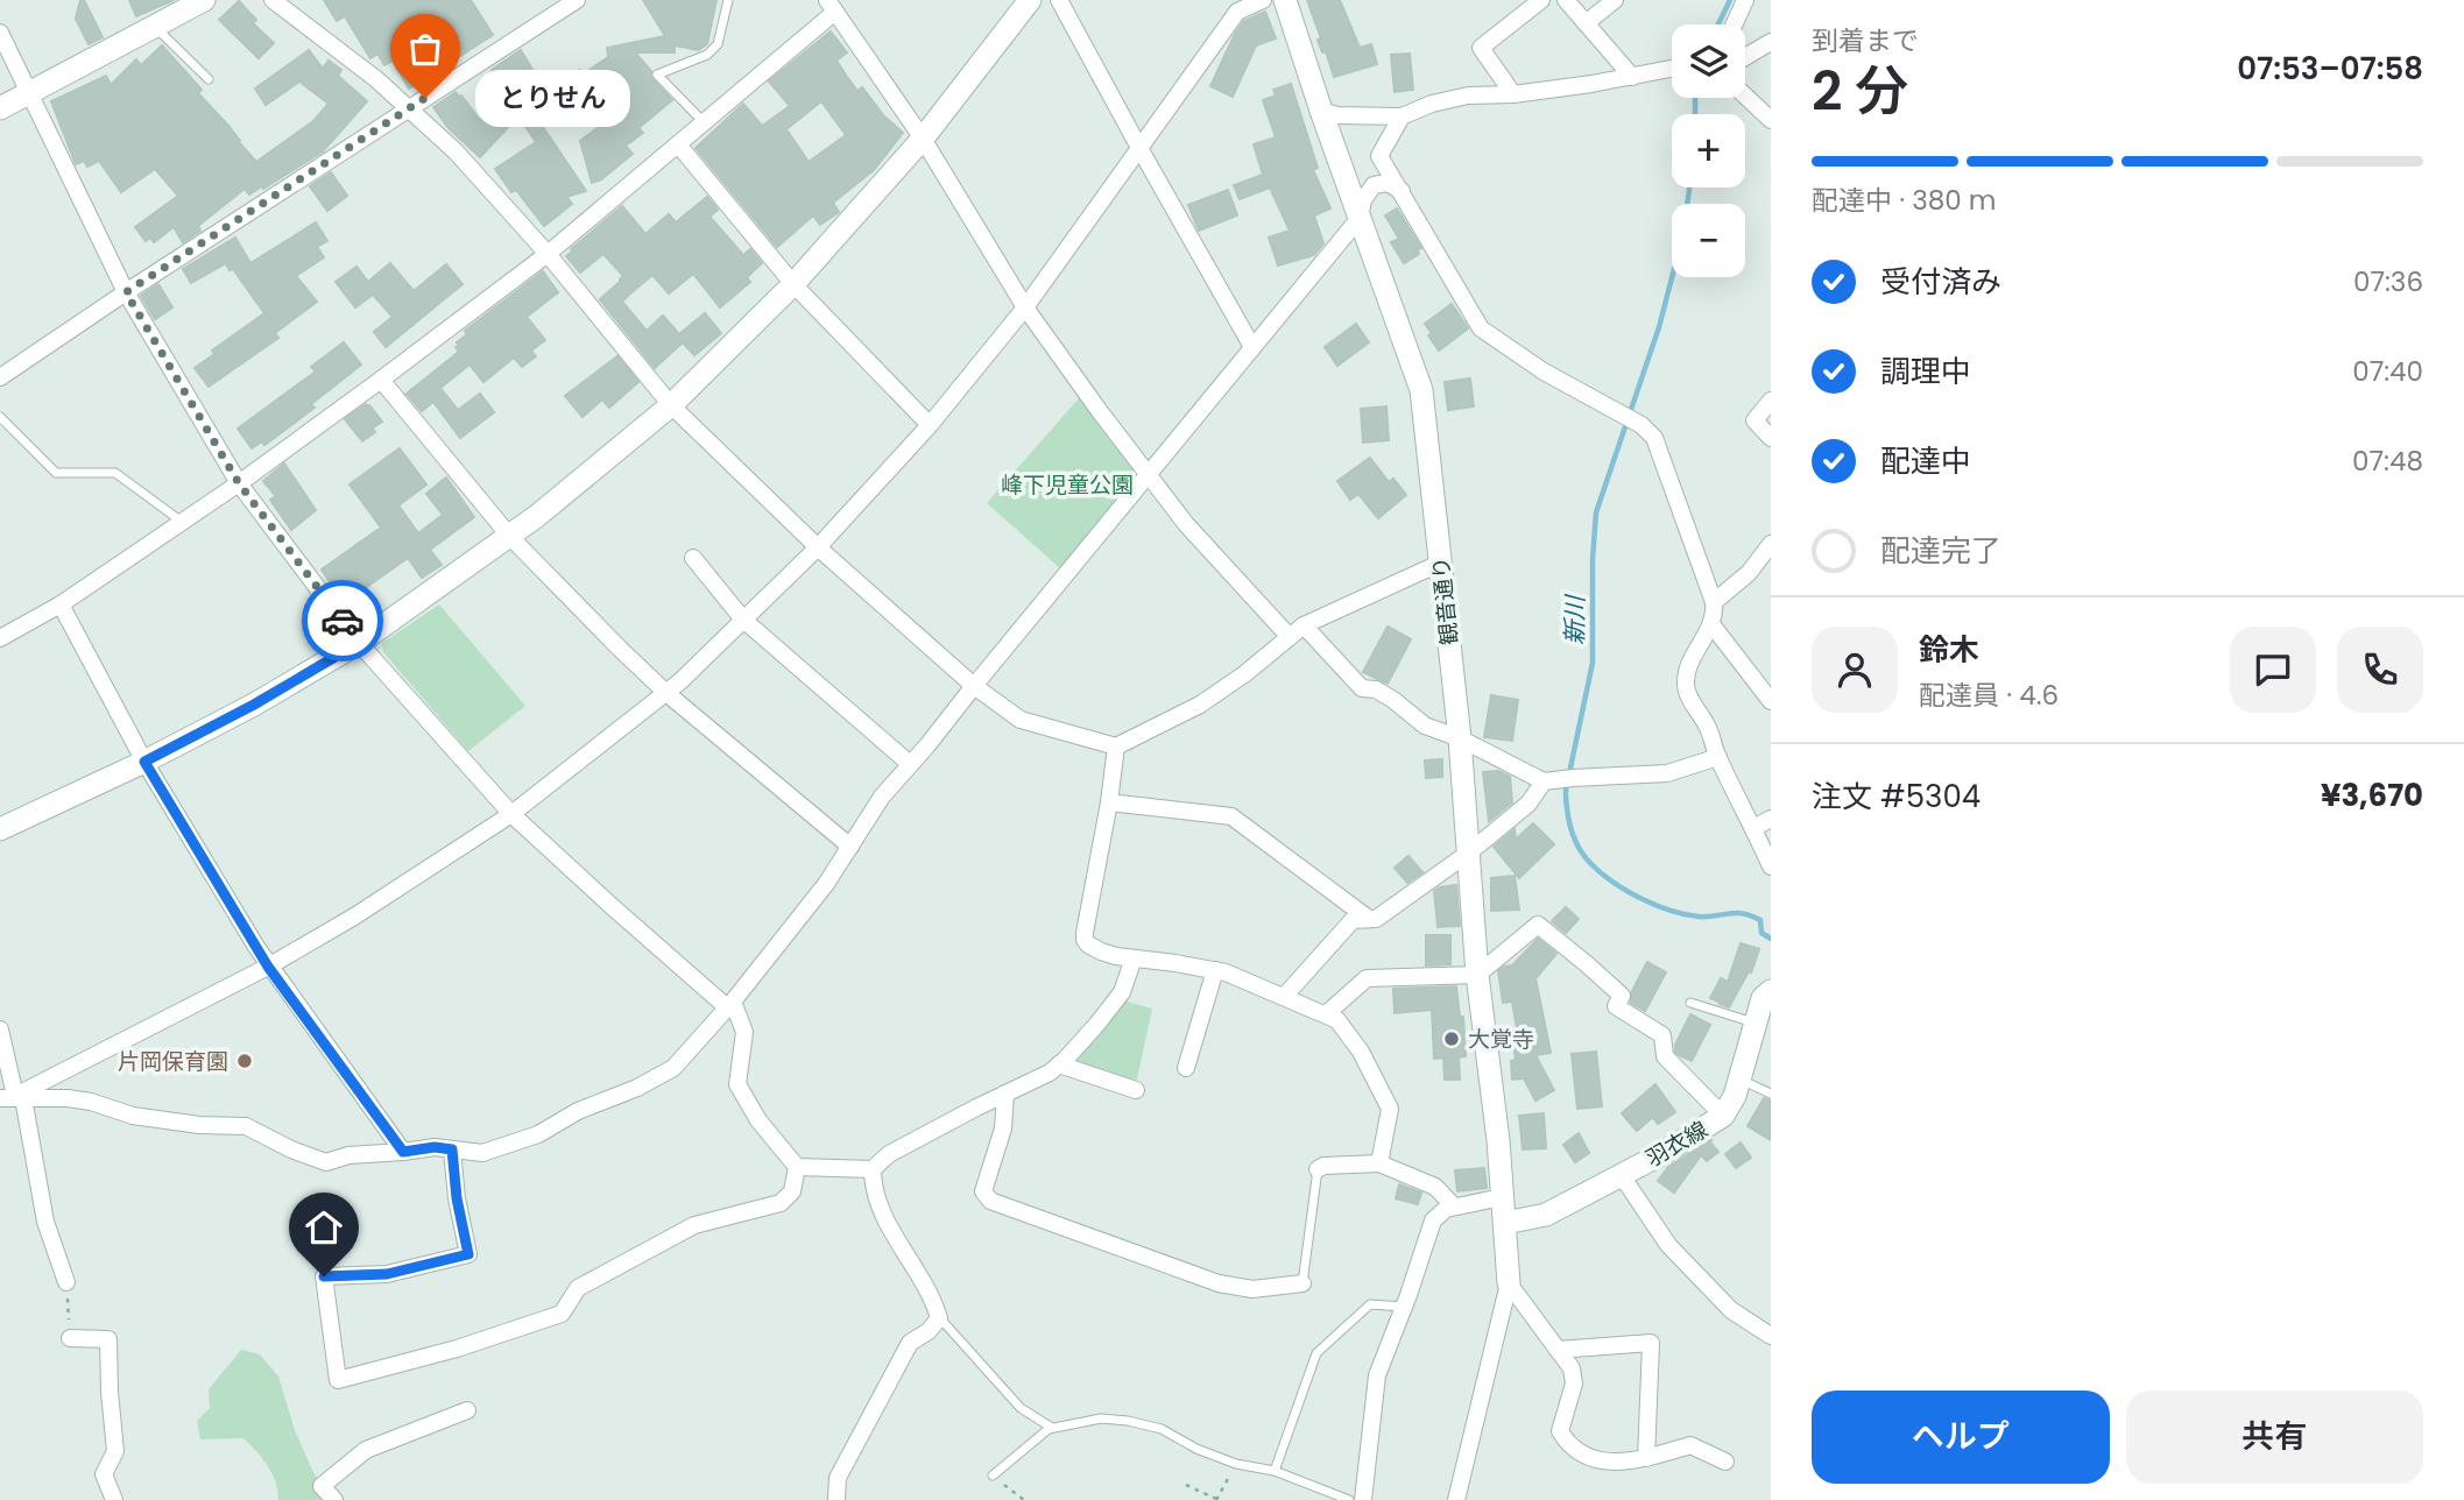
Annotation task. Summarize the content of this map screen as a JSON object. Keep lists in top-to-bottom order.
{
  "streets": {
    "street": ["観音通り", "羽衣線"]
  },
  "crossings": [
    ["観音通り", "羽衣線"]
  ],
  "water": ["新川"],
  "parks": ["峰下児童公園"],
  "places": ["とりせん", "大覚寺", "片岡保育園"],
  "page": {
    "heading": ["2 分", "到着まで", "07:53–07:58"],
    "panel": [
      "鈴木",
      "配達員 · 4.6",
      "注文 #5304",
      "¥3,670"
    ],
    "map_buttons": ["+", "−"],
    "bubble": "とりせん",
    "bar": "配達中 · 380 m",
    "list": [
      ["受付済み", "07:36"],
      ["調理中", "07:40"],
      ["配達中", "07:48"],
      "配達完了"
    ],
    "buttons": ["ヘルプ", "共有"]
  }
}
